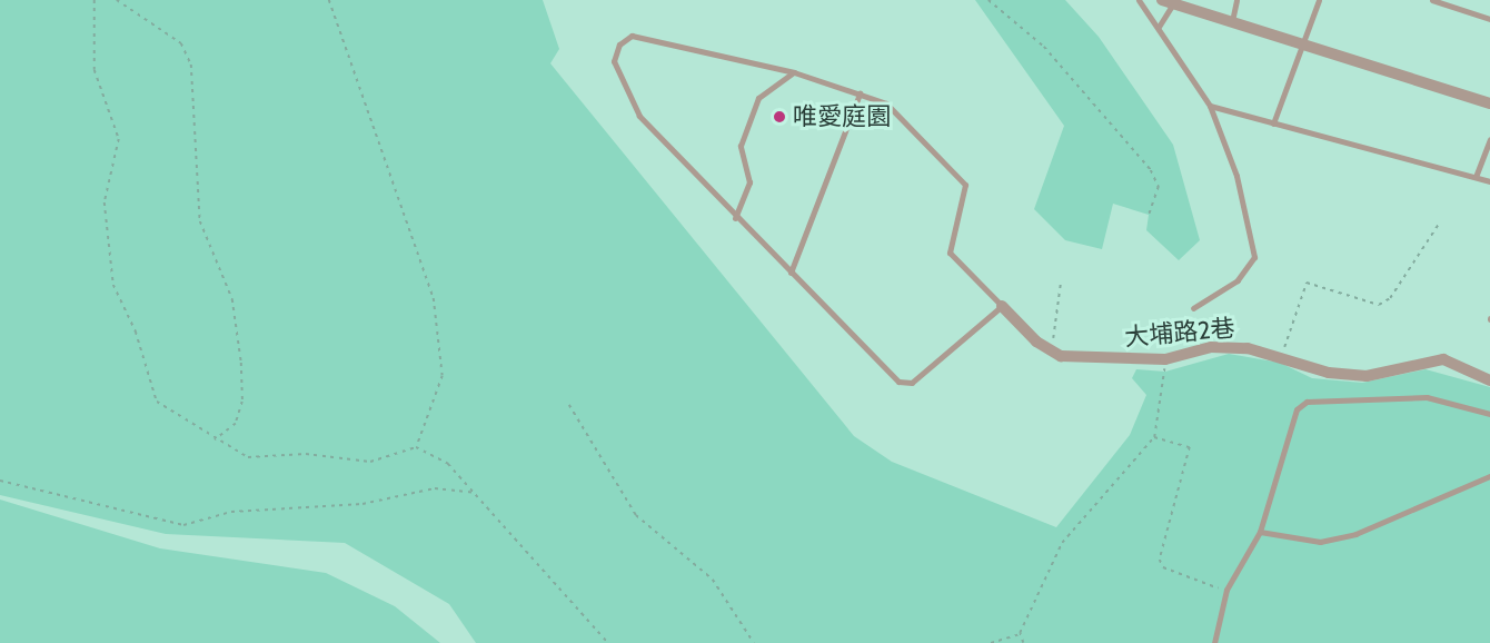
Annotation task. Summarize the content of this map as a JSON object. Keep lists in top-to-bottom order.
{
  "streets": {
    "street": ["大埔路2巷"]
  },
  "places": ["唯愛庭園"]
}
